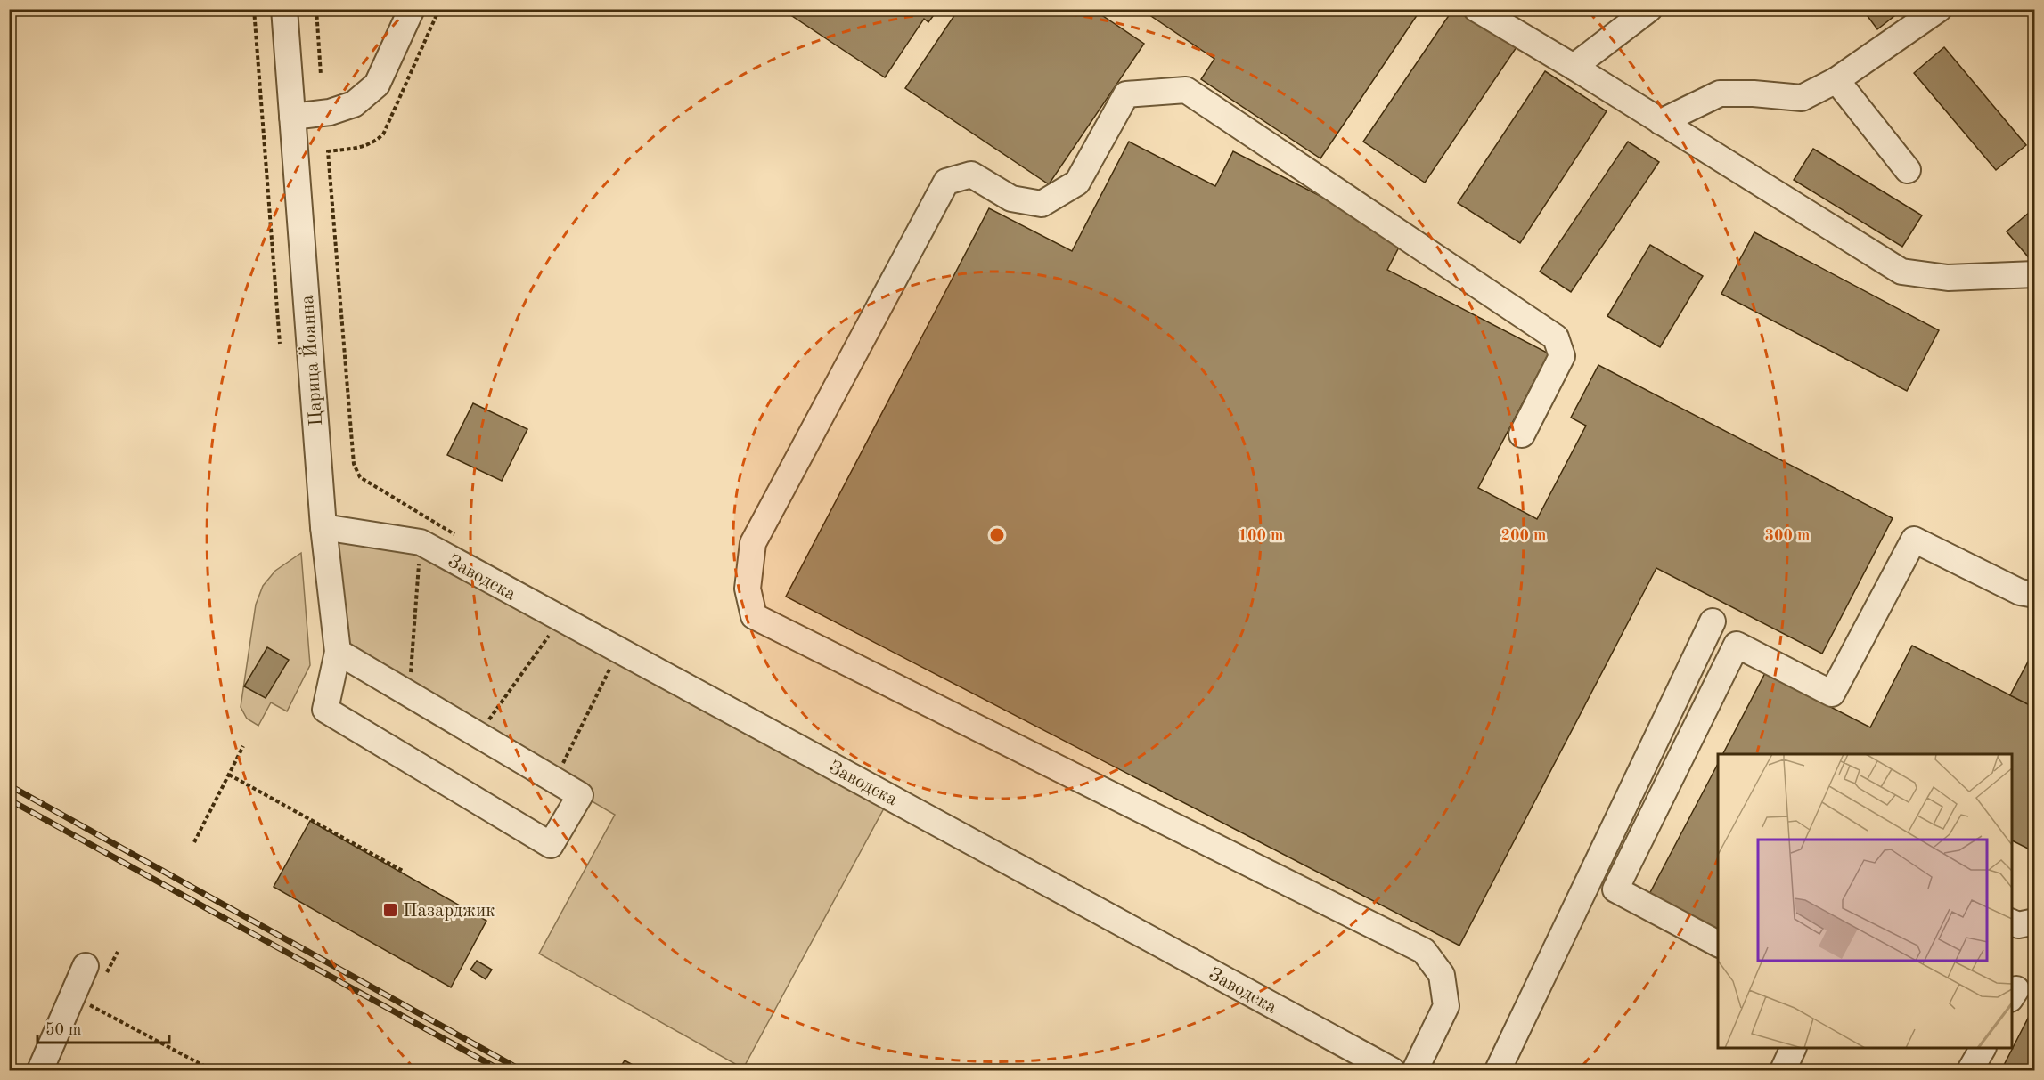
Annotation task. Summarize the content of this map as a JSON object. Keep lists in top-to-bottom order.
{
  "streets": {
    "street": ["Царица Йоанна", "Заводска"]
  },
  "crossings": [
    ["Царица Йоанна", "Заводска"]
  ],
  "places": {
    "transit": ["Пазарджик"]
  },
  "scale_bar": "50 m",
  "rings": ["100 m", "200 m", "300 m"]
}
